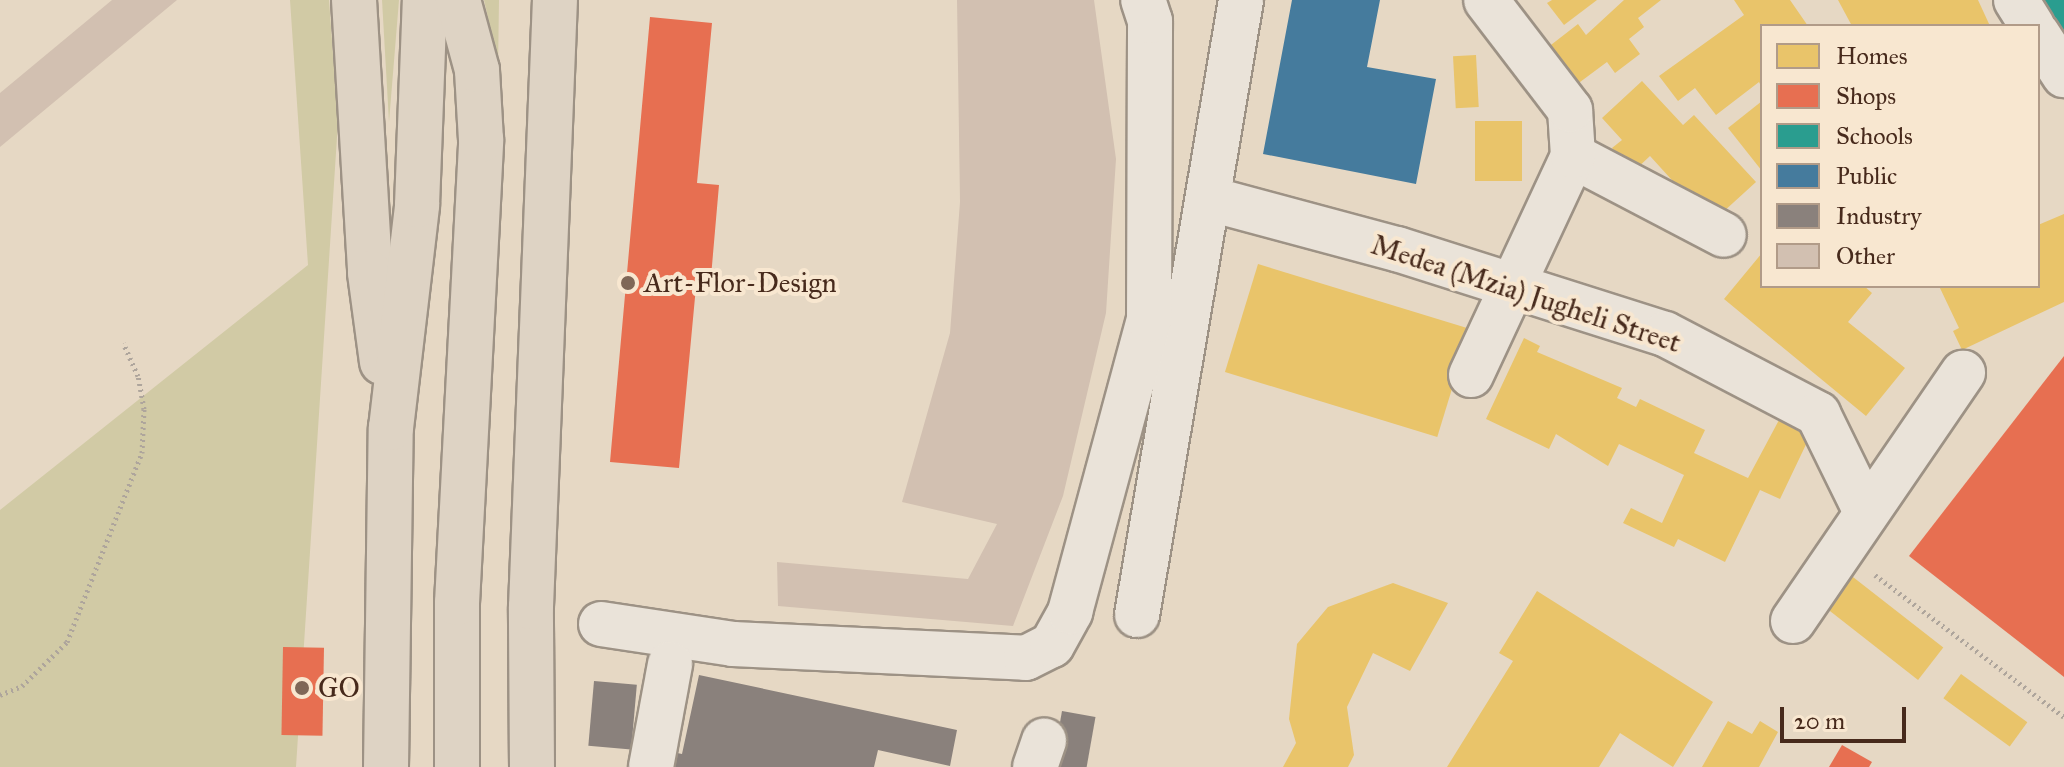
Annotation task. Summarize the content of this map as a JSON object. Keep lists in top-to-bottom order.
{
  "streets": {
    "street": ["Medea (Mzia) Jugheli Street"]
  },
  "places": ["Art-Flor-Design", "GO"],
  "legend": [
    "Homes",
    "Shops",
    "Schools",
    "Public",
    "Industry",
    "Other"
  ],
  "scale_bar": "20 m"
}
